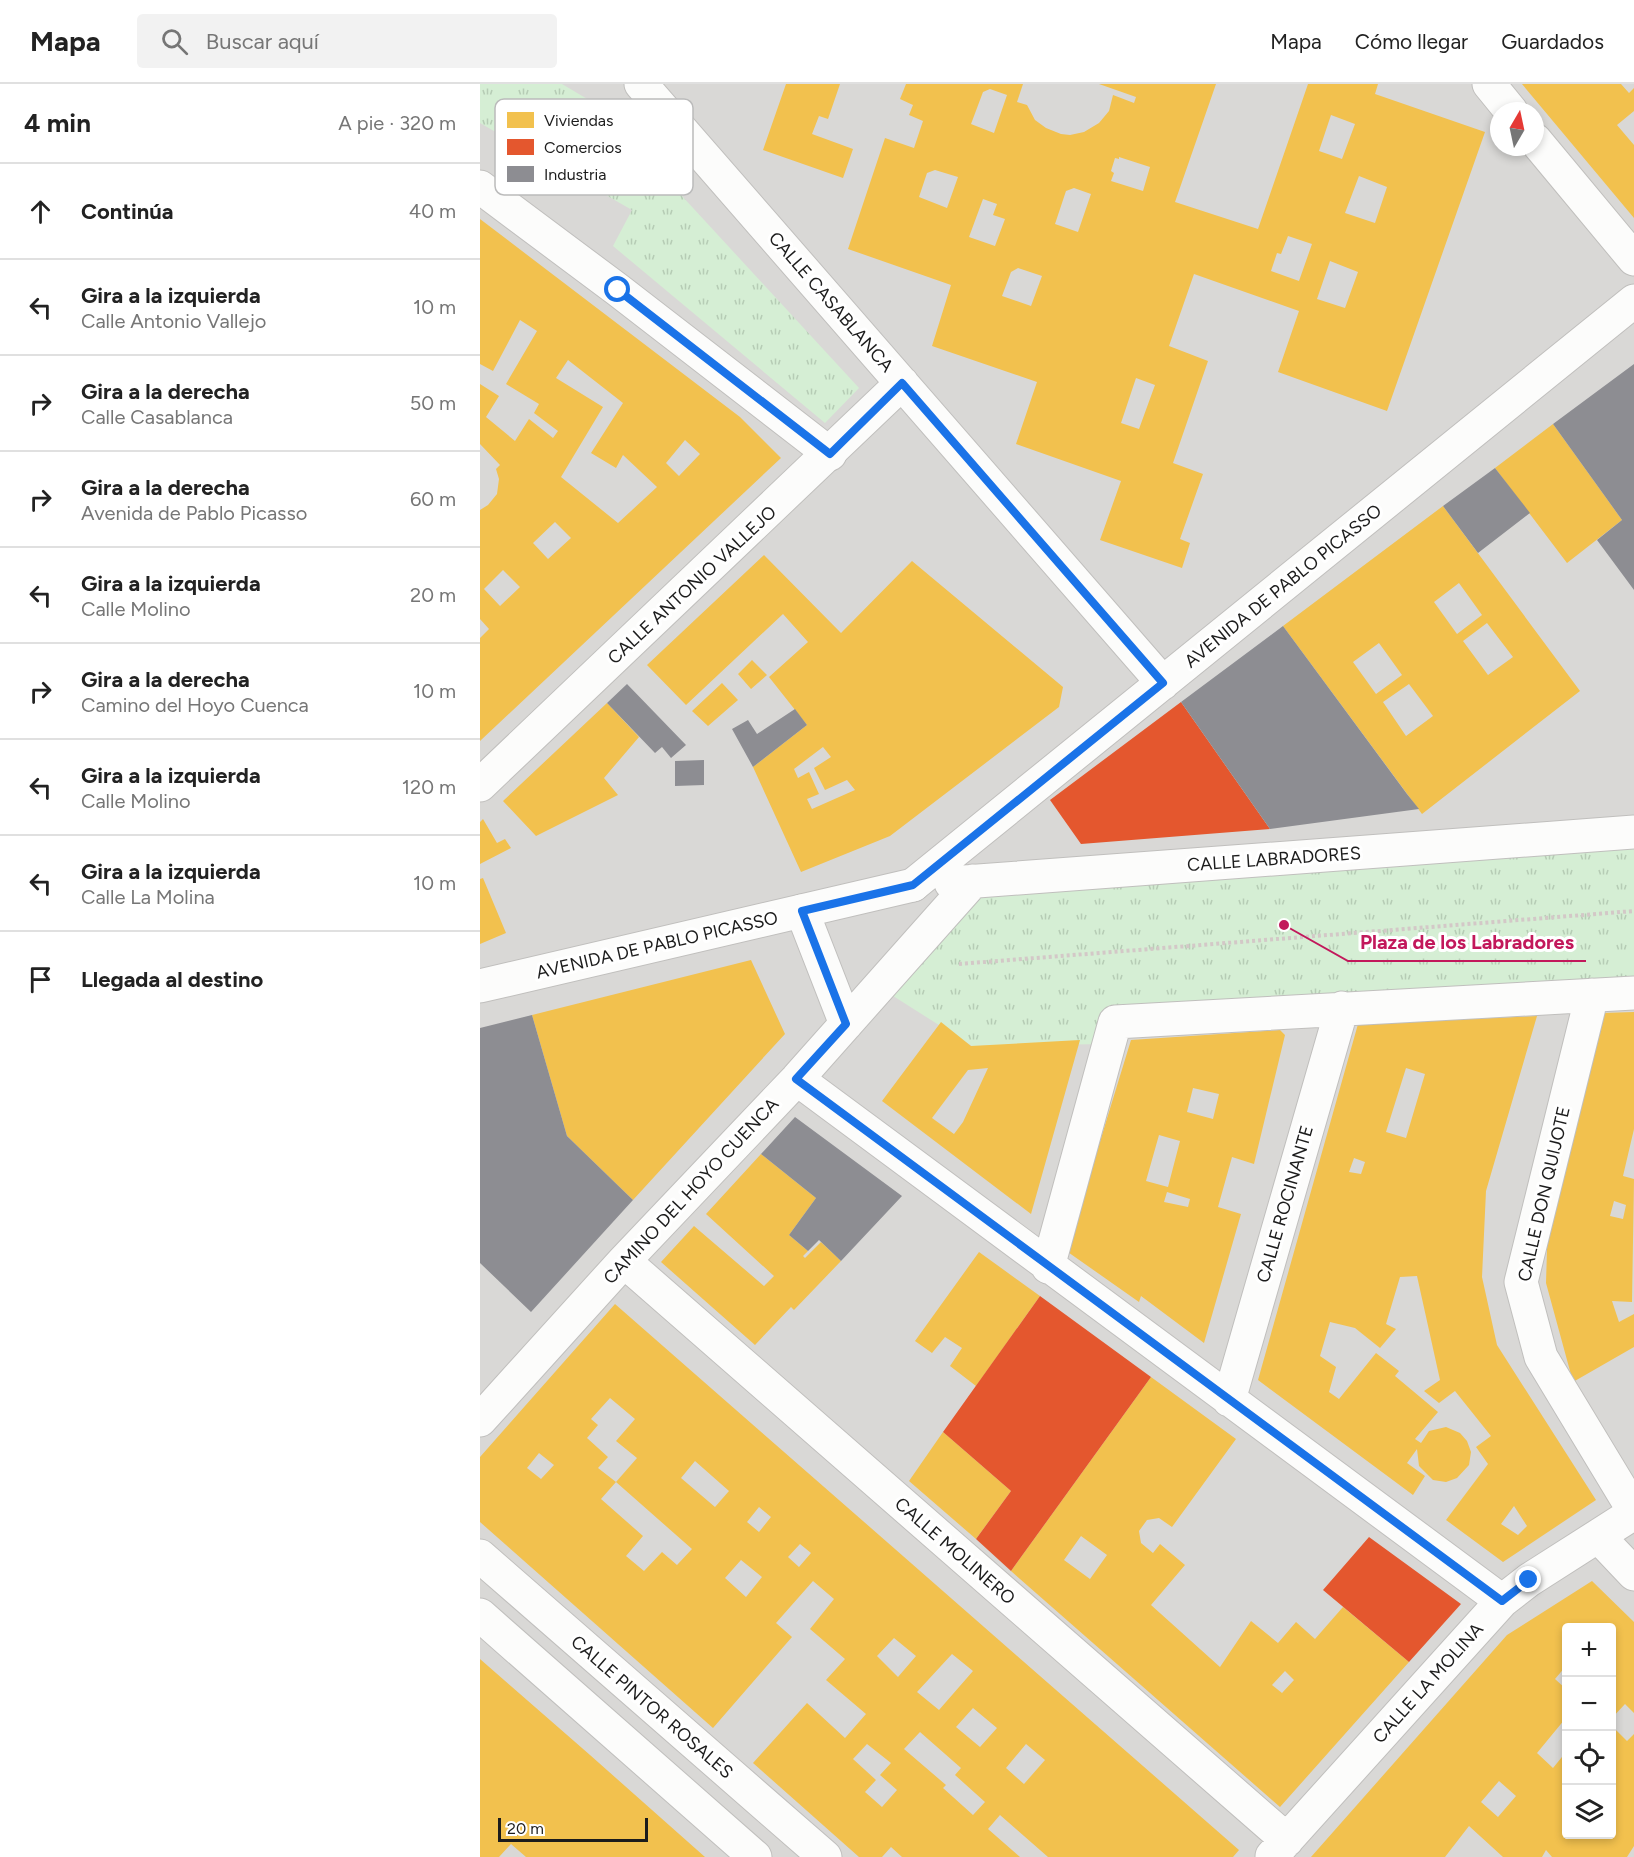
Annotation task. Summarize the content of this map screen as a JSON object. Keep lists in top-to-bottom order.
{
  "streets": {
    "street": [
      "CALLE CASABLANCA",
      "CALLE ANTONIO VALLEJO",
      "AVENIDA DE PABLO PICASSO",
      "CALLE LABRADORES",
      "CAMINO DEL HOYO CUENCA",
      "CALLE DON QUIJOTE",
      "CALLE ROCINANTE",
      "CALLE MOLINERO",
      "CALLE LA MOLINA",
      "CALLE PINTOR ROSALES"
    ]
  },
  "crossings": [
    ["CALLE CASABLANCA", "CALLE ANTONIO VALLEJO"],
    ["CALLE CASABLANCA", "AVENIDA DE PABLO PICASSO"],
    ["AVENIDA DE PABLO PICASSO", "CALLE LABRADORES"],
    ["CALLE LABRADORES", "CAMINO DEL HOYO CUENCA"],
    ["CAMINO DEL HOYO CUENCA", "CALLE MOLINERO"],
    ["CALLE DON QUIJOTE", "CALLE LA MOLINA"],
    ["CALLE MOLINERO", "CALLE LA MOLINA"]
  ],
  "places": ["Plaza de los Labradores"],
  "legend": ["Viviendas", "Comercios", "Industria"],
  "scale_bar": "20 m",
  "north": "top",
  "page": {
    "header": "Mapa",
    "search": "Buscar aquí",
    "nav": ["Mapa", "Cómo llegar", "Guardados"],
    "heading": ["4 min", "A pie · 320 m"],
    "list": [
      ["Continúa", "40 m"],
      ["Gira a la izquierda", "Calle Antonio Vallejo", "10 m"],
      ["Gira a la derecha", "Calle Casablanca", "50 m"],
      ["Gira a la derecha", "Avenida de Pablo Picasso", "60 m"],
      ["Gira a la izquierda", "Calle Molino", "20 m"],
      ["Gira a la derecha", "Camino del Hoyo Cuenca", "10 m"],
      ["Gira a la izquierda", "Calle Molino", "120 m"],
      ["Gira a la izquierda", "Calle La Molina", "10 m"],
      "Llegada al destino"
    ],
    "map_buttons": ["+", "−"],
    "scale": "20 m"
  }
}
